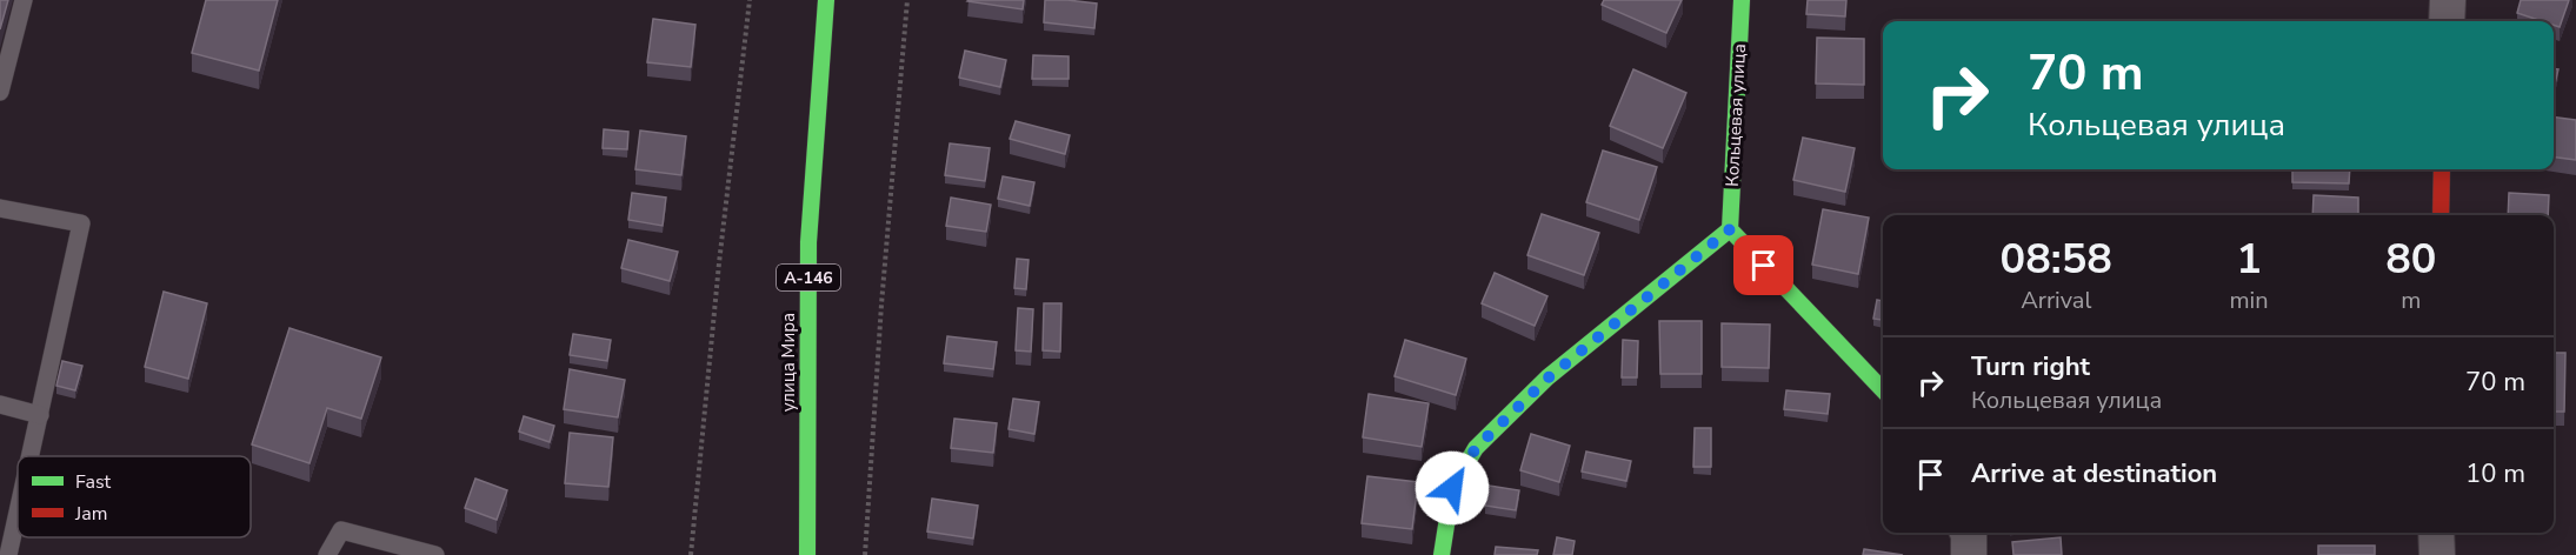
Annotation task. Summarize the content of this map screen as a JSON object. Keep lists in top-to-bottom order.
{
  "streets": {
    "main road": ["Кольцевая улица", "А-146", "улица Мира"]
  },
  "legend": ["Fast", "Jam"],
  "page": {
    "turn": ["70 m", "Кольцевая улица"],
    "eta": [
      "08:58",
      "Arrival",
      "1",
      "min",
      "80",
      "m"
    ],
    "list": [
      {
        "name": "Turn right",
        "note": "Кольцевая улица",
        "value": "70 m"
      },
      {
        "name": "Arrive at destination",
        "value": "10 m"
      }
    ]
  }
}
